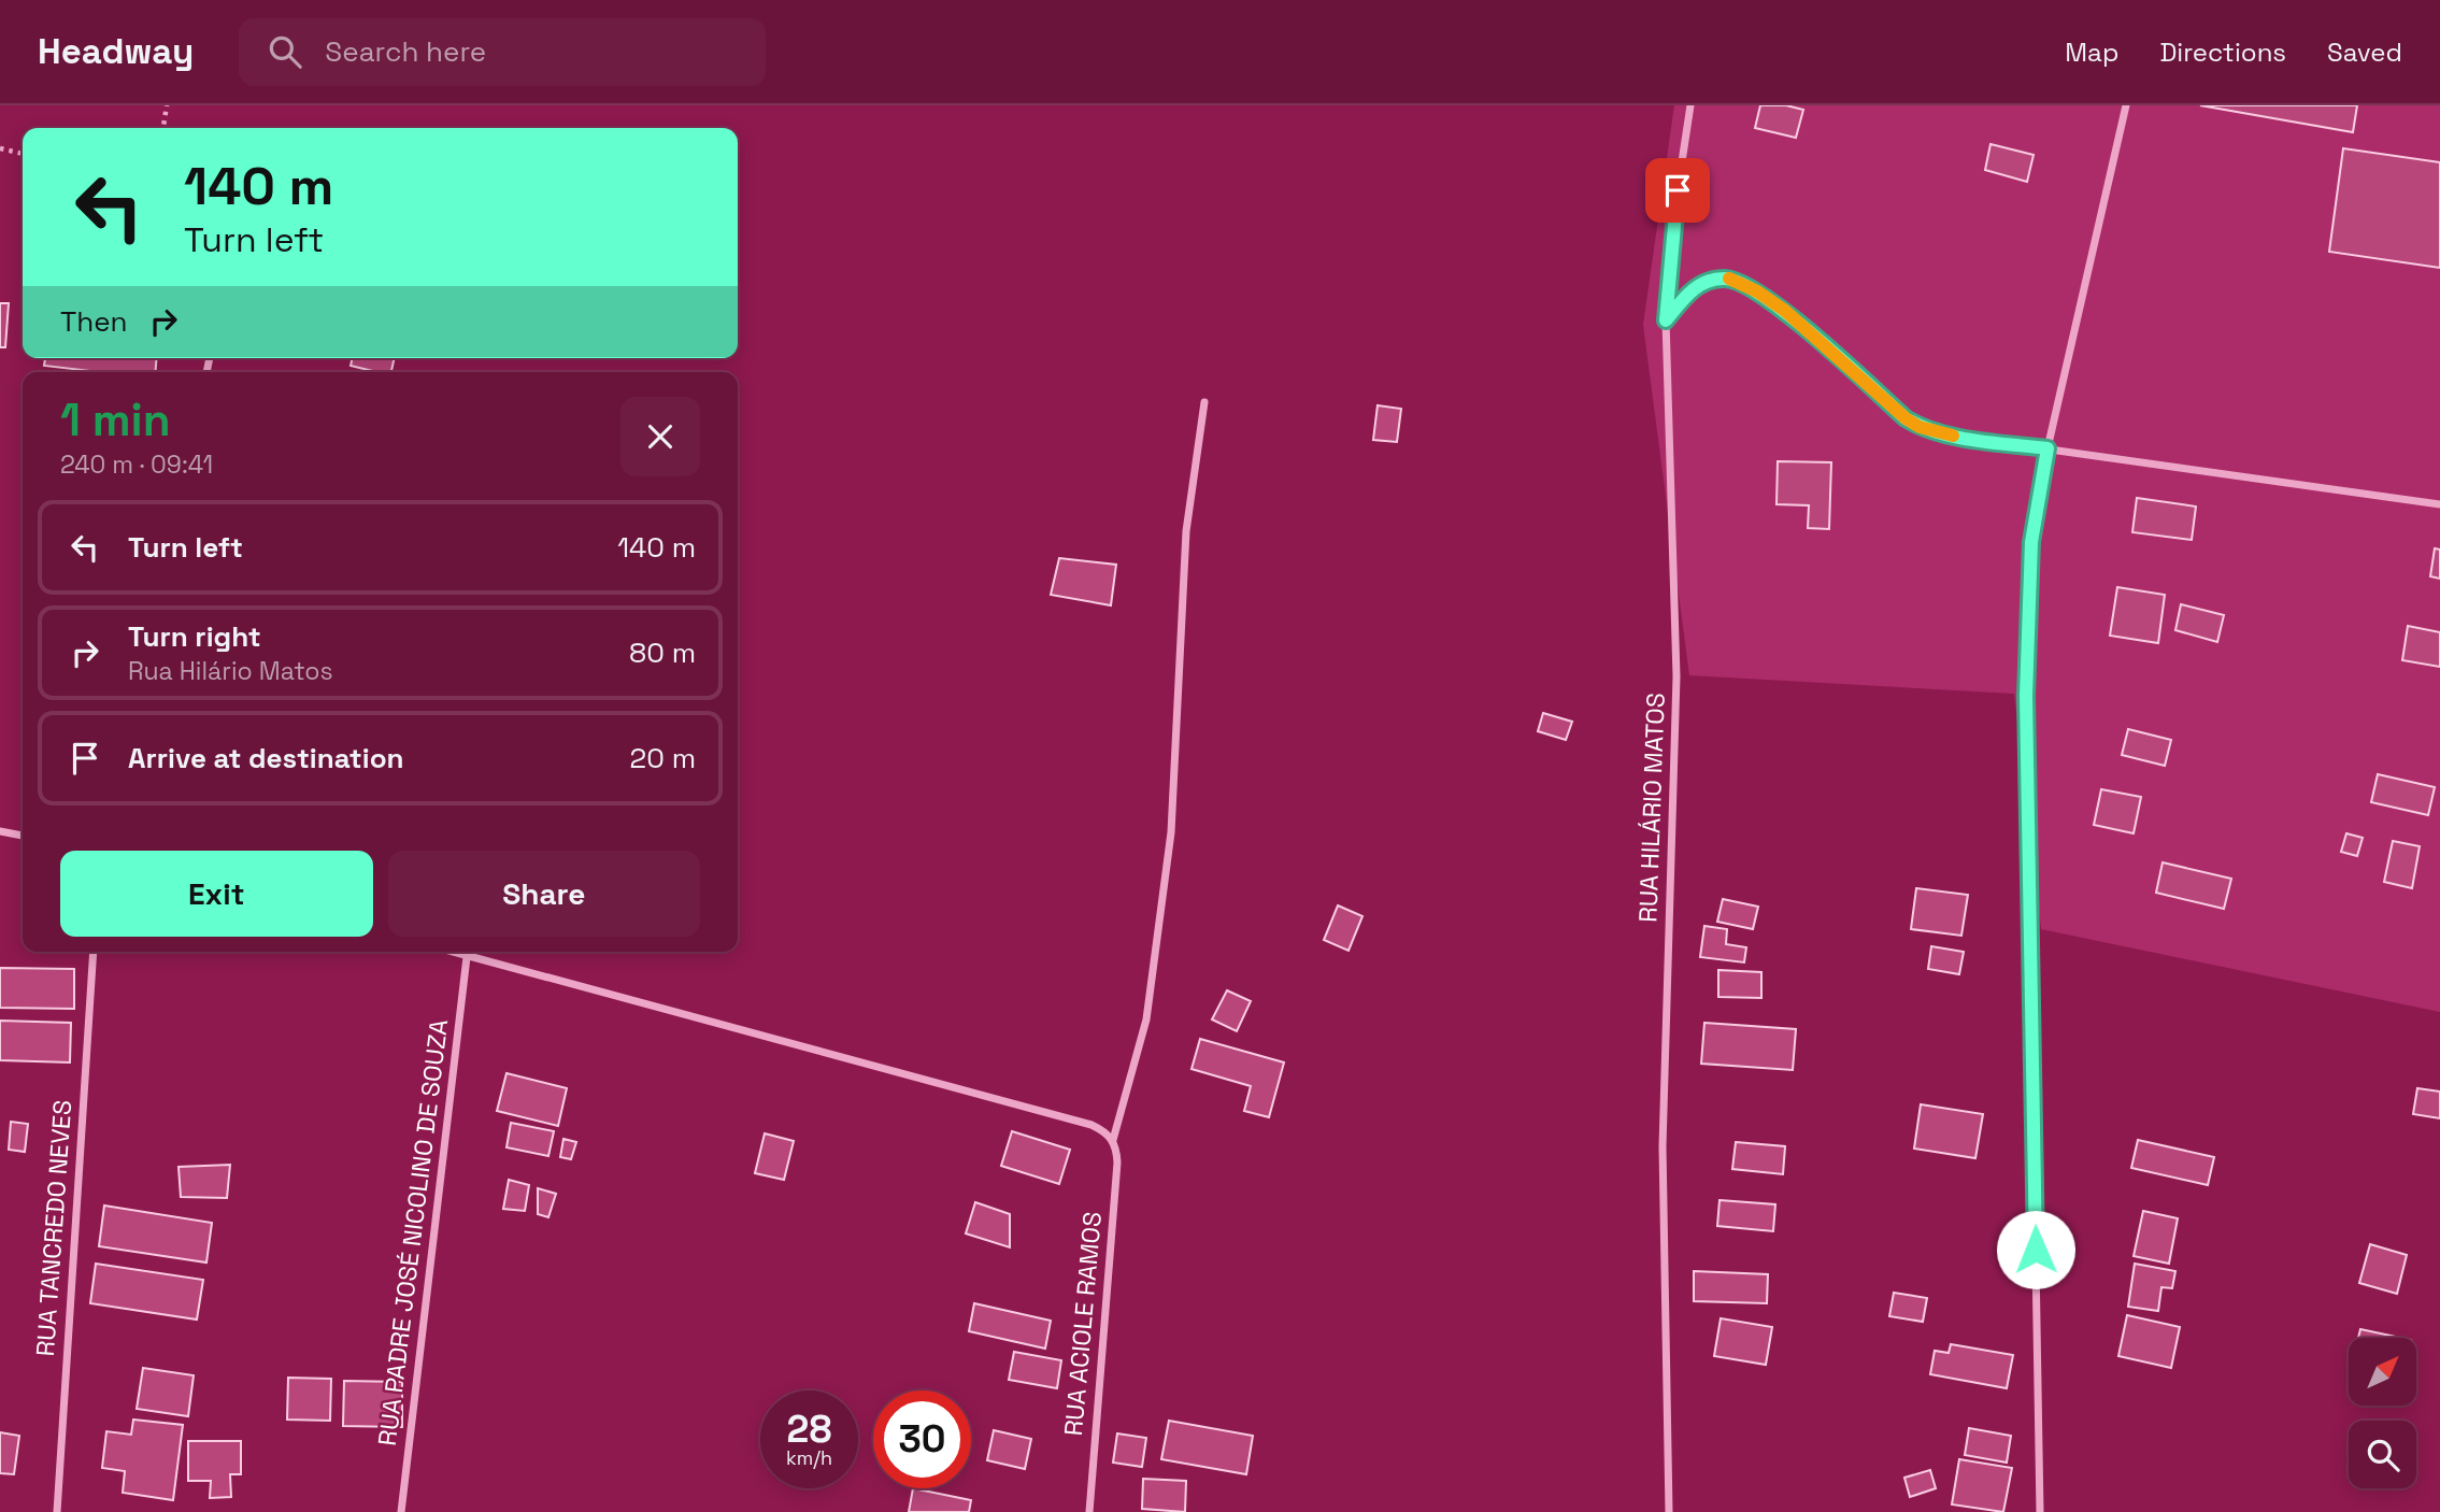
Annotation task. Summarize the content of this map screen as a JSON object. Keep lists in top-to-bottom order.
{
  "streets": {
    "street": [
      "RUA HILÁRIO MATOS",
      "RUA TANCREDO NEVES",
      "RUA PADRE JOSÉ NICOLINO DE SOUZA",
      "RUA ACIOLE RAMOS"
    ]
  },
  "north": "top right",
  "page": {
    "header": "Headway",
    "search": "Search here",
    "nav": ["Map", "Directions", "Saved"],
    "turn": ["140 m", "Turn left"],
    "then": "Then",
    "heading": ["1 min", "240 m · 09:41"],
    "list": [
      {
        "name": "Turn left",
        "value": "140 m"
      },
      {
        "name": "Turn right",
        "note": "Rua Hilário Matos",
        "value": "80 m"
      },
      {
        "name": "Arrive at destination",
        "value": "20 m"
      }
    ],
    "buttons": ["Exit", "Share"],
    "speed": "28 km/h",
    "limit": "30"
  }
}
